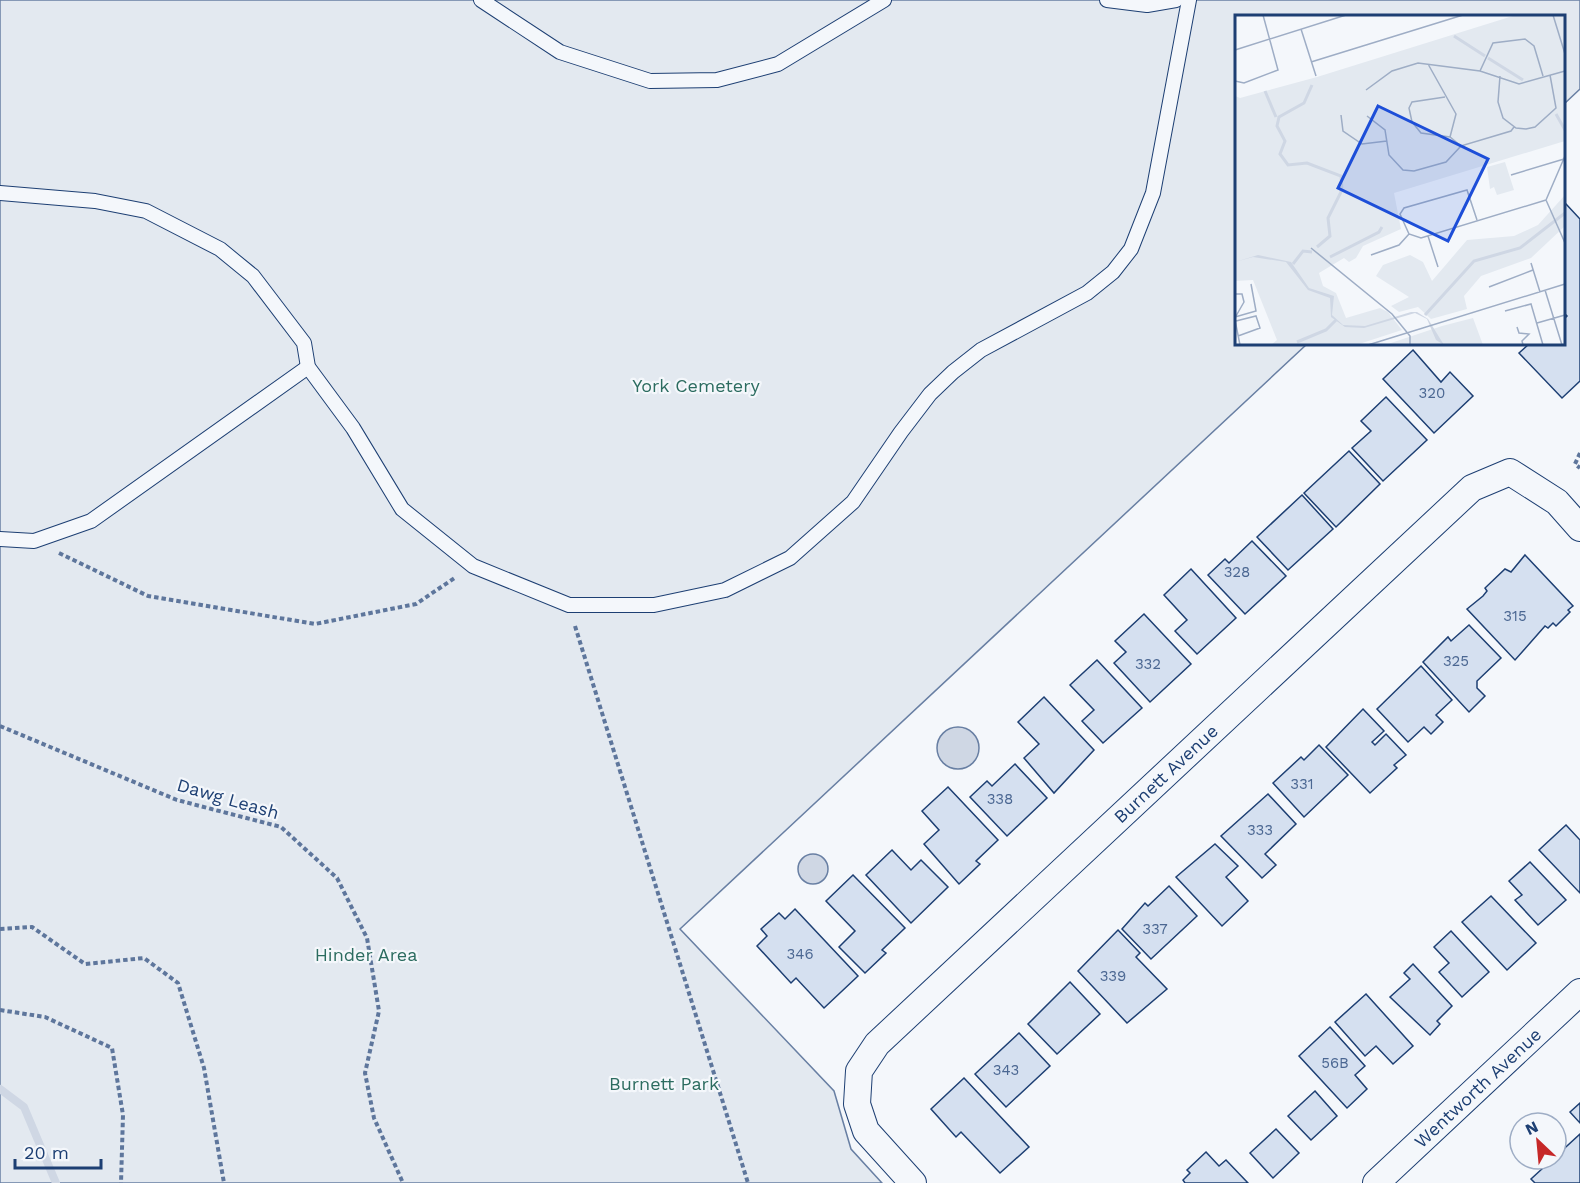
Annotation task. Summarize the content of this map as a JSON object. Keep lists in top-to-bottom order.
{
  "streets": {
    "street": ["Burnett Avenue", "Wentworth Avenue"],
    "path": ["Dawg Leash"]
  },
  "parks": ["York Cemetery", "Hinder Area", "Burnett Park"],
  "house_numbers": [
    "320",
    "328",
    "315",
    "325",
    "332",
    "331",
    "338",
    "333",
    "337",
    "346",
    "339",
    "56B",
    "343"
  ],
  "scale_bar": "20 m",
  "north": "top left"
}
